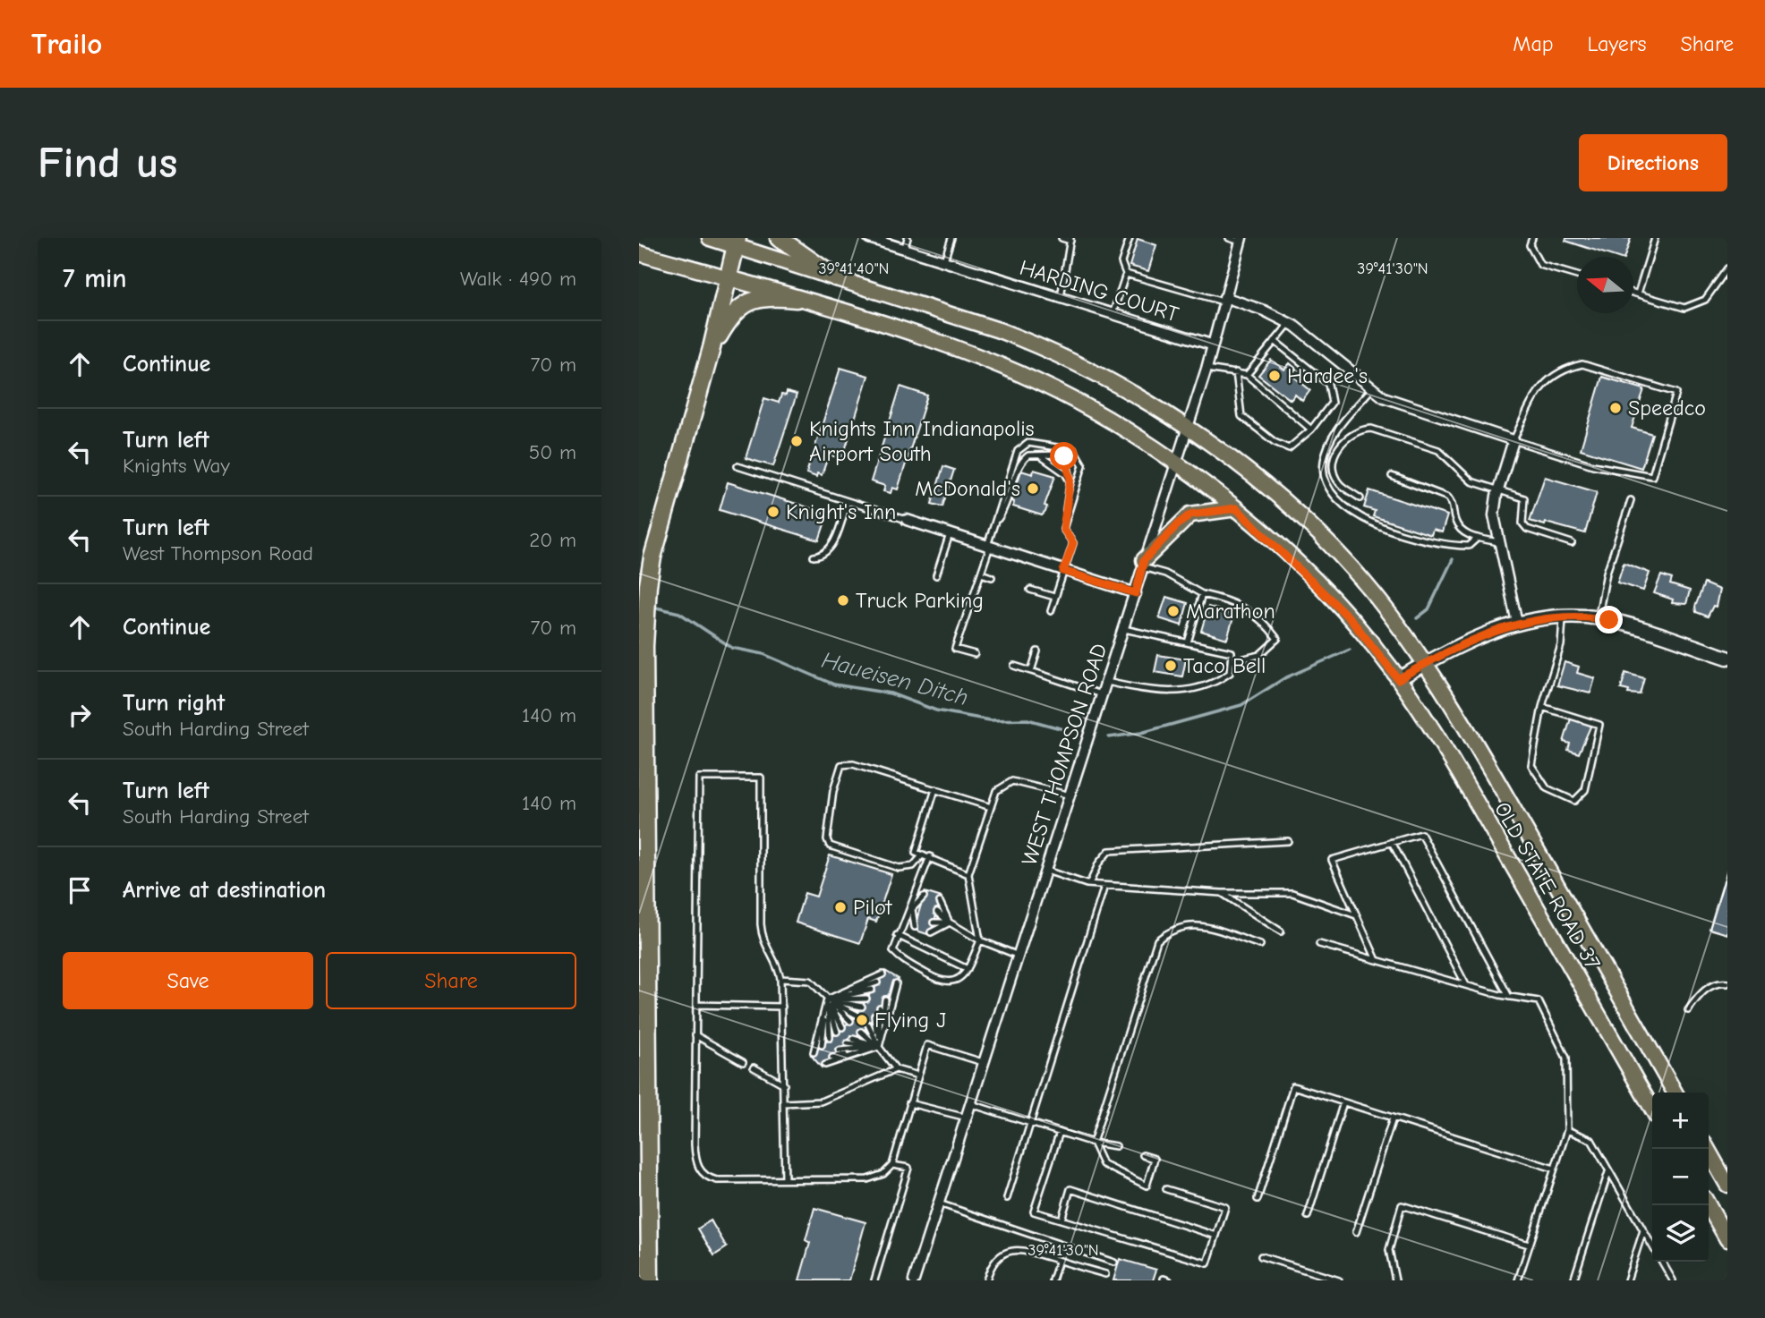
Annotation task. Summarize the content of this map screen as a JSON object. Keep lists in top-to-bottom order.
{
  "streets": {
    "main road": ["OLD STATE ROAD 37"],
    "street": ["HARDING COURT", "WEST THOMPSON ROAD"]
  },
  "crossings": [
    ["HARDING COURT", "WEST THOMPSON ROAD"],
    ["WEST THOMPSON ROAD", "OLD STATE ROAD 37"]
  ],
  "water": ["Haueisen Ditch"],
  "places": [
    "Hardee's",
    "Speedco",
    "Knights Inn Indianapolis Airport South",
    "McDonald's",
    "Knight's Inn",
    "Truck Parking",
    "Marathon",
    "Taco Bell",
    "Pilot",
    "Flying J"
  ],
  "north": "left",
  "page": {
    "header": "Trailo",
    "nav": ["Map", "Layers", "Share"],
    "buttons": [
      "Directions",
      ["Save", "Share"]
    ],
    "title": "Find us",
    "heading": ["7 min", "Walk · 490 m"],
    "list": [
      ["Continue", "70 m"],
      ["Turn left", "Knights Way", "50 m"],
      ["Turn left", "West Thompson Road", "20 m"],
      ["Continue", "70 m"],
      ["Turn right", "South Harding Street", "140 m"],
      ["Turn left", "South Harding Street", "140 m"],
      "Arrive at destination"
    ],
    "map_buttons": ["+", "−"]
  },
  "coordinates": ["39°41'40\"N", "39°41'30\"N"]
}
